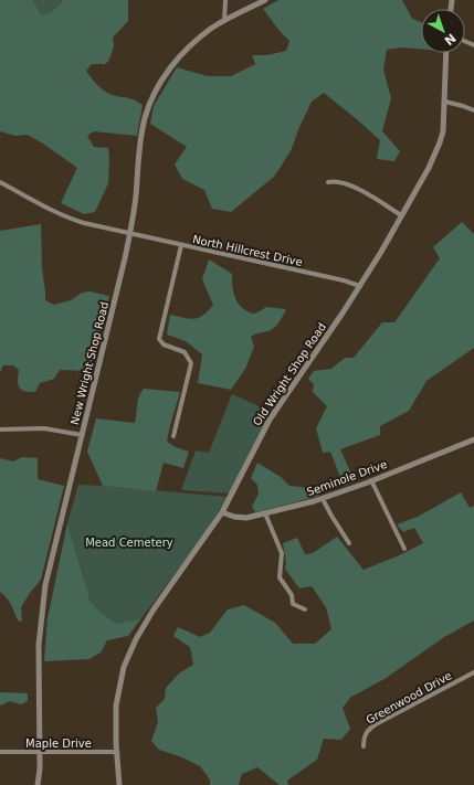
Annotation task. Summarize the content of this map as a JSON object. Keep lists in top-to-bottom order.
{
  "streets": {
    "street": [
      "North Hillcrest Drive",
      "New Wright Shop Road",
      "Old Wright Shop Road",
      "Seminole Drive",
      "Greenwood Drive",
      "Maple Drive"
    ]
  },
  "crossings": [
    ["North Hillcrest Drive", "New Wright Shop Road"],
    ["North Hillcrest Drive", "Old Wright Shop Road"],
    ["New Wright Shop Road", "Maple Drive"],
    ["Old Wright Shop Road", "Seminole Drive"],
    ["Old Wright Shop Road", "Maple Drive"]
  ],
  "parks": ["Mead Cemetery"],
  "north": "bottom right"
}
